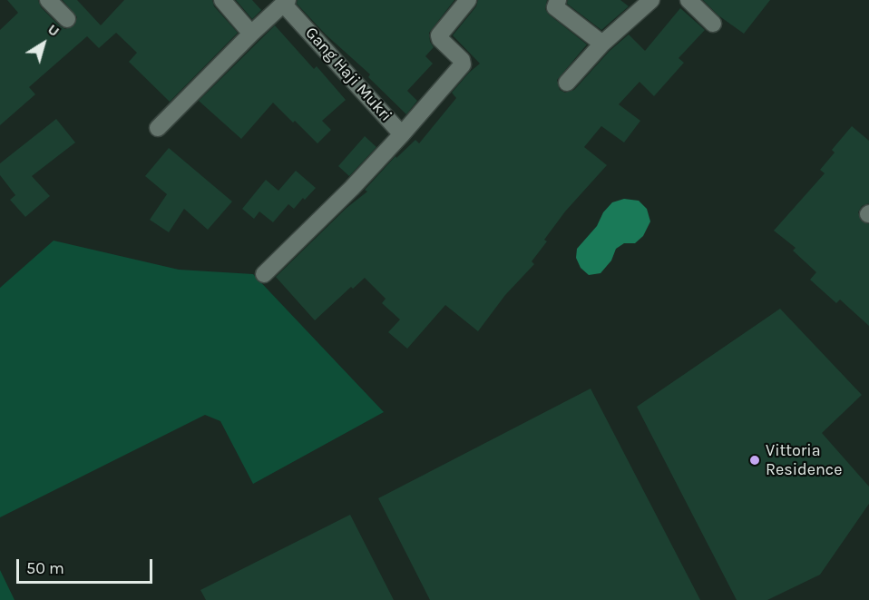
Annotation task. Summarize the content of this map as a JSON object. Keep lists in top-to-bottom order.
{
  "streets": {
    "street": ["Gang Haji Mukri"]
  },
  "places": ["Vittoria Residence"],
  "scale_bar": "50 m",
  "north": "top right"
}
